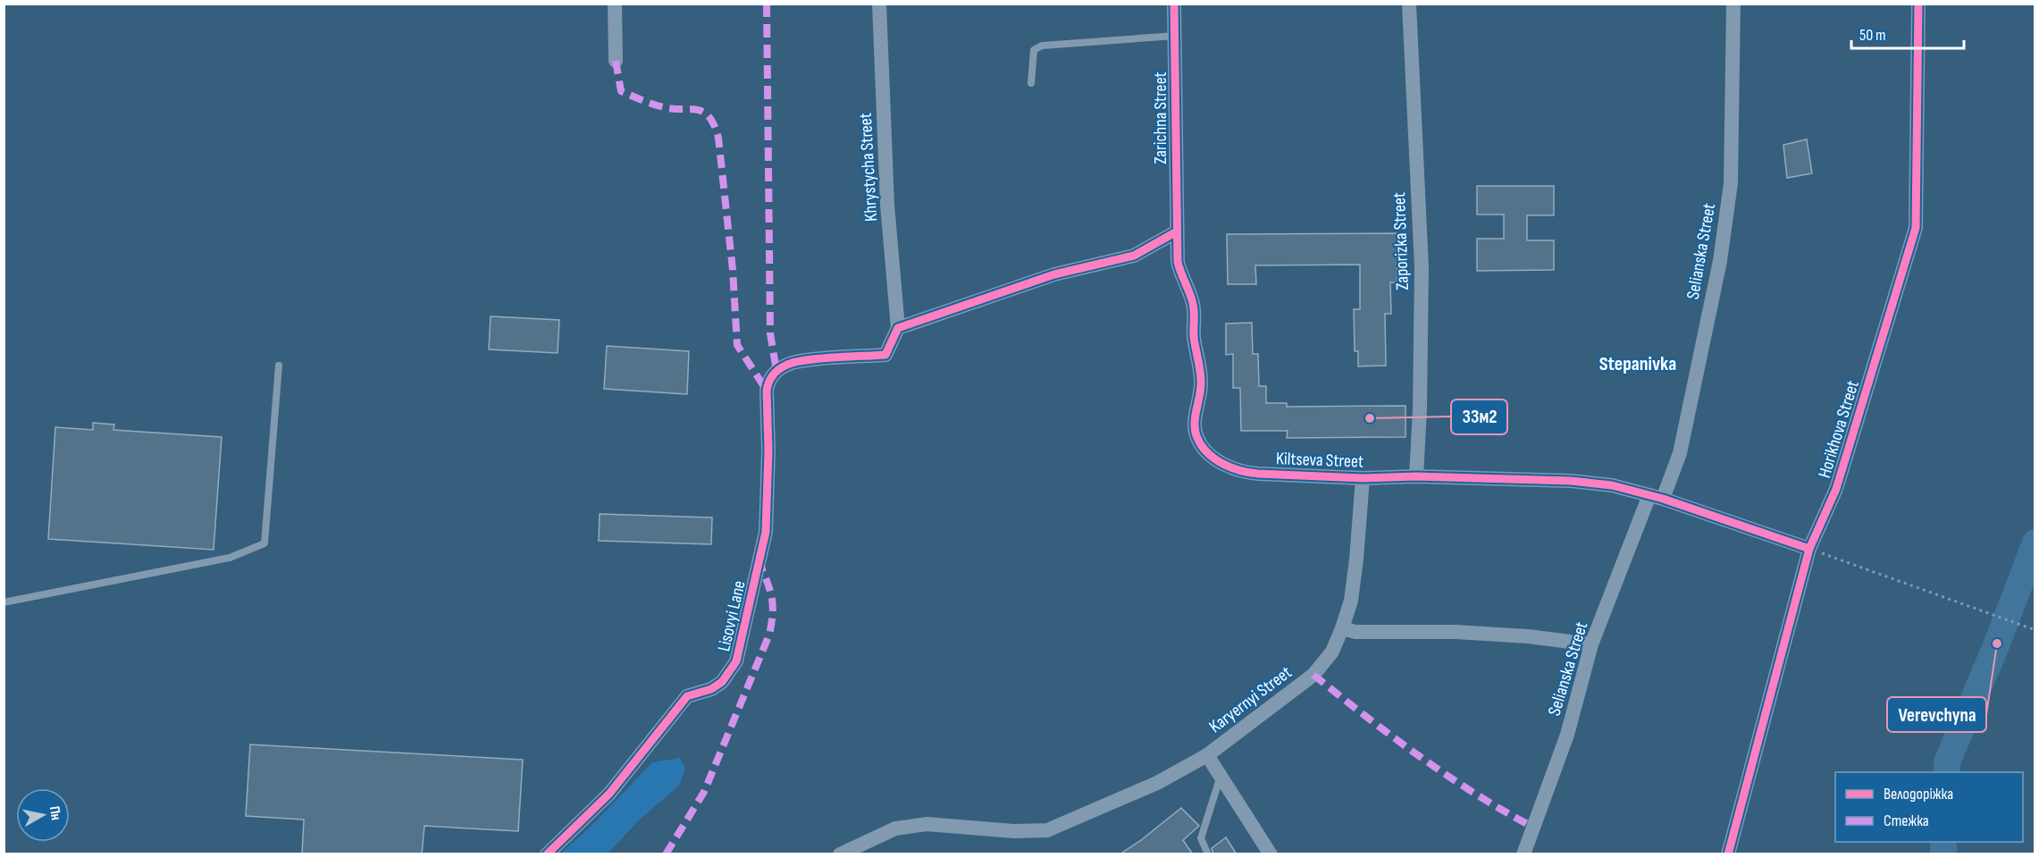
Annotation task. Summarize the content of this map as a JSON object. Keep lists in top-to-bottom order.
{
  "streets": {
    "street": [
      "Zarichna Street",
      "Khrystycha Street",
      "Zaporizka Street",
      "Selianska Street",
      "Horikhova Street",
      "Kiltseva Street",
      "Lisovyi Lane",
      "Karyernyi Street"
    ]
  },
  "crossings": [
    ["Zarichna Street", "Kiltseva Street"],
    ["Khrystycha Street", "Lisovyi Lane"],
    ["Zaporizka Street", "Kiltseva Street"],
    ["Selianska Street", "Kiltseva Street"],
    ["Horikhova Street", "Kiltseva Street"],
    ["Kiltseva Street", "Karyernyi Street"]
  ],
  "districts": ["Stepanivka"],
  "places": ["33м2", "Verevchyna"],
  "legend": ["Велодоріжка", "Стежка"],
  "scale_bar": "50 m",
  "north": "right"
}
